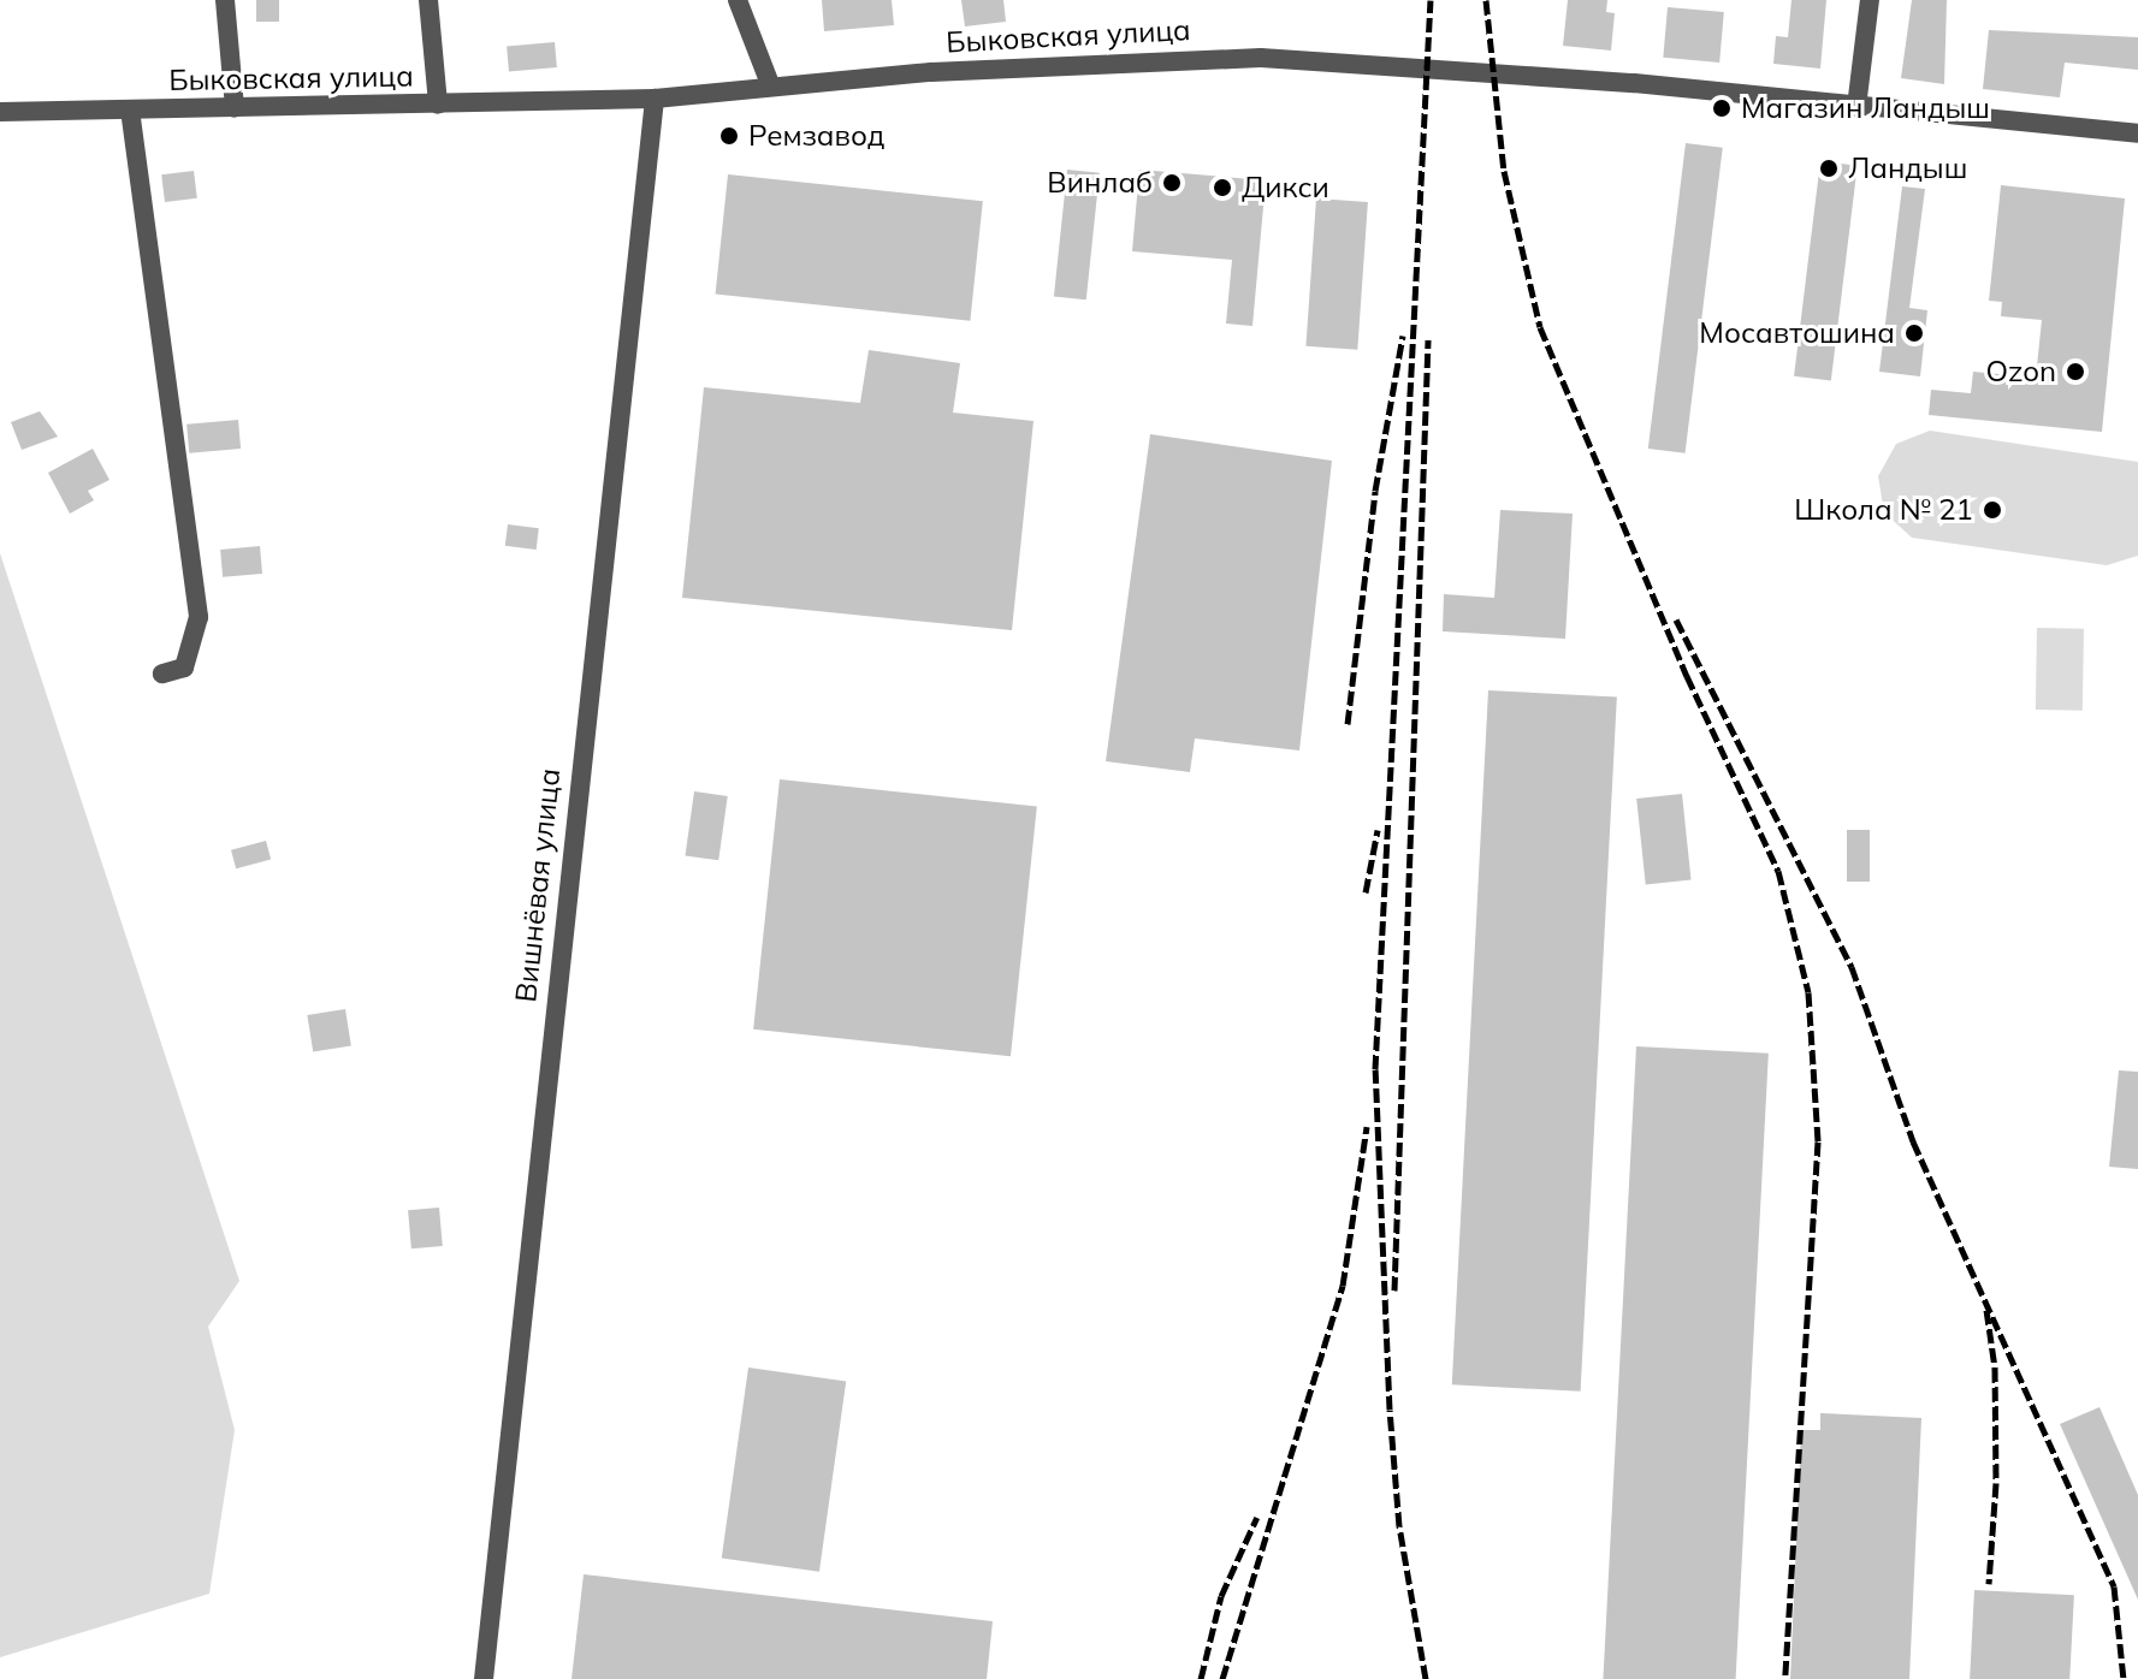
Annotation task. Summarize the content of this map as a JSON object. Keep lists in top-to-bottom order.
{
  "streets": {
    "street": ["Быковская улица", "Вишнёвая улица"]
  },
  "crossings": [
    ["Быковская улица", "Вишнёвая улица"]
  ],
  "places": [
    "Магазин Ландыш",
    "Ремзавод",
    "Ландыш",
    "Винлаб",
    "Дикси",
    "Мосавтошина",
    "Ozon",
    "Школа № 21"
  ]
}
